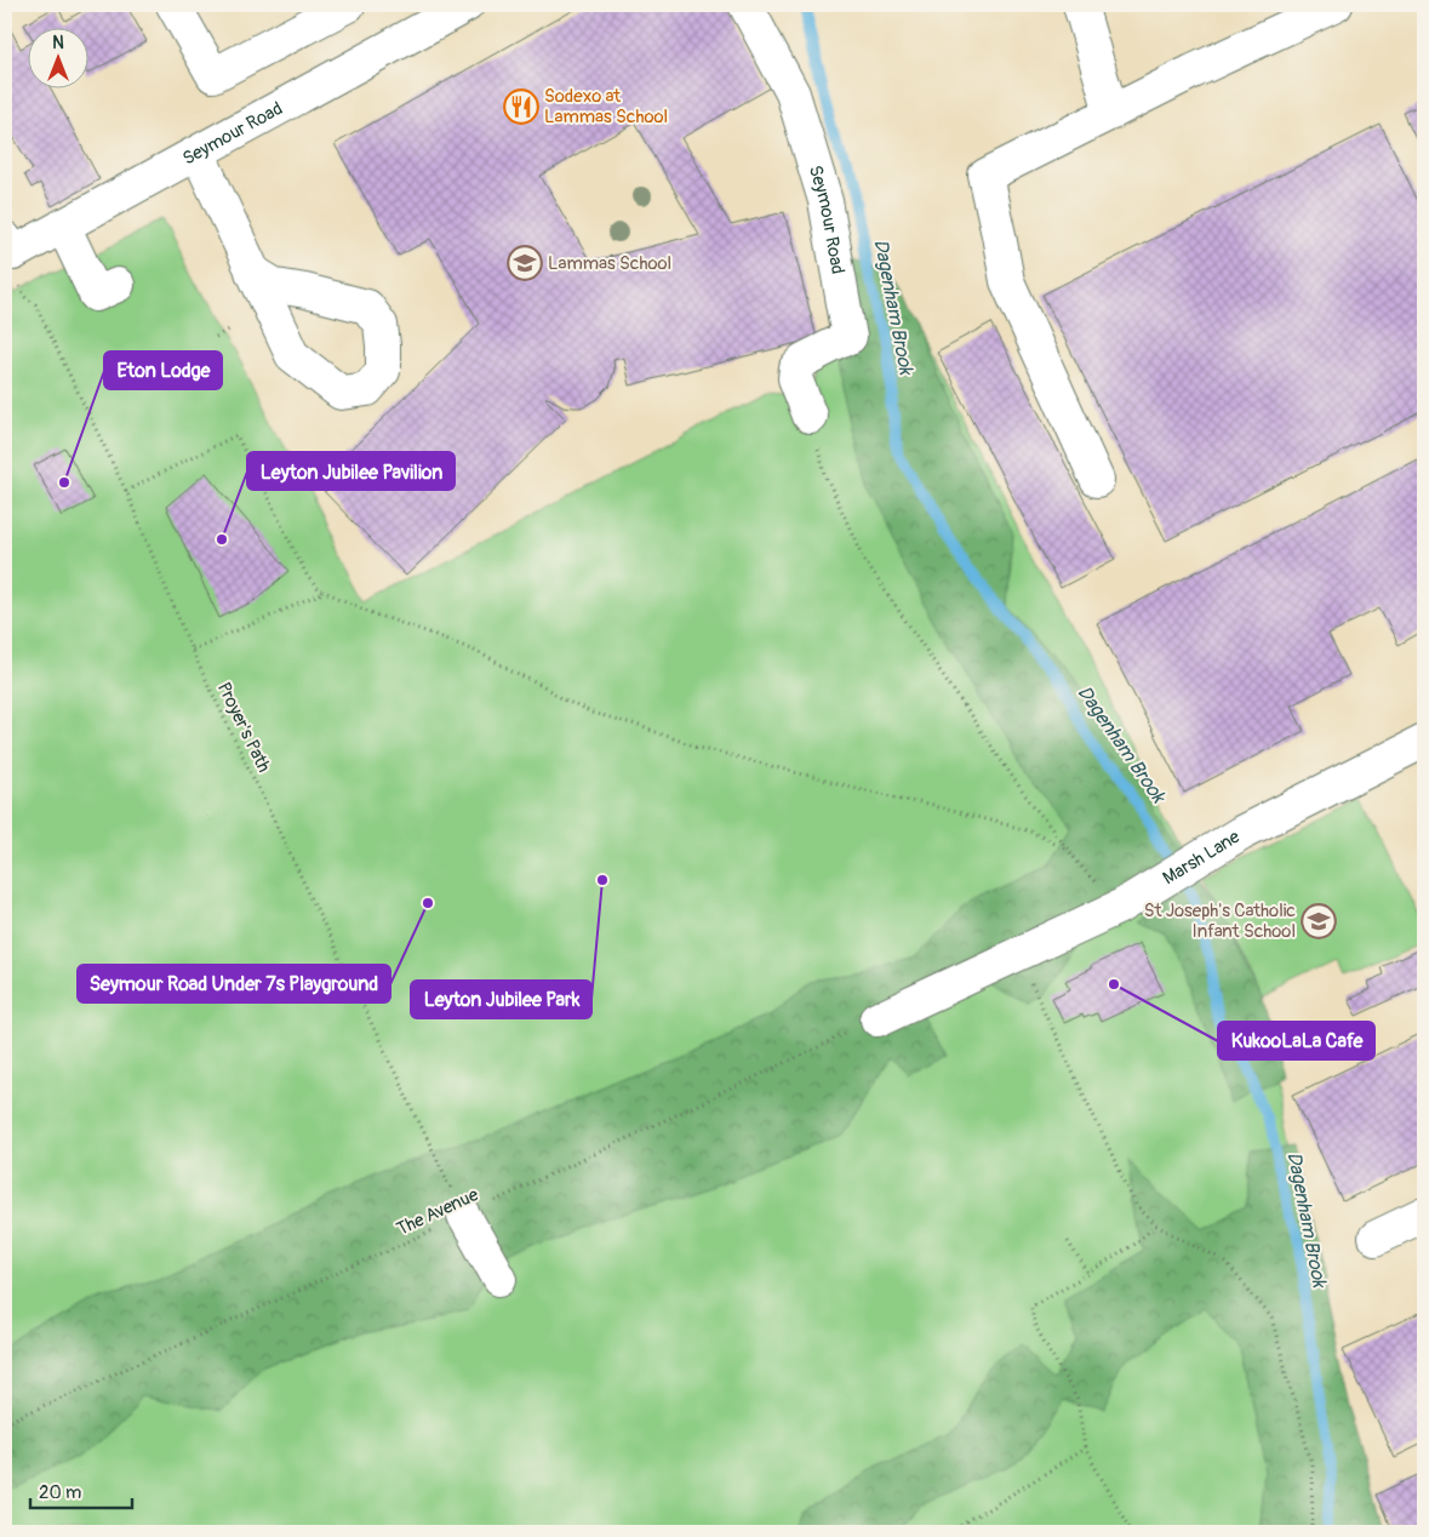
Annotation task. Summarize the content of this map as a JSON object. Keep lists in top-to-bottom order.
{
  "streets": {
    "street": ["Seymour Road", "Marsh Lane"],
    "path": ["Proyer's Path", "The Avenue"]
  },
  "crossings": [
    ["Seymour Road", "Proyer's Path"],
    ["Proyer's Path", "The Avenue"],
    ["Marsh Lane", "The Avenue"]
  ],
  "water": ["Dagenham Brook"],
  "places": {
    "restaurant": ["Sodexo at Lammas School"],
    "school or university": ["Lammas School", "St Joseph's Catholic Infant School"],
    "other": [
      "Eton Lodge",
      "Leyton Jubilee Pavilion",
      "Leyton Jubilee Park",
      "Seymour Road Under 7s Playground",
      "KukooLaLa Cafe"
    ]
  },
  "scale_bar": "20 m",
  "north": "top"
}
